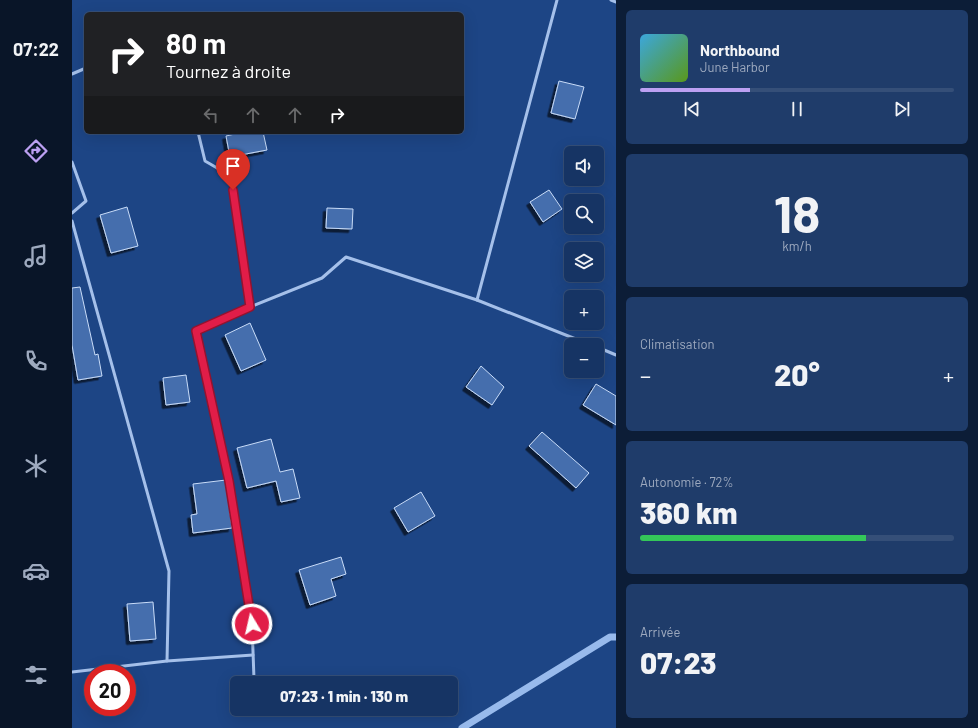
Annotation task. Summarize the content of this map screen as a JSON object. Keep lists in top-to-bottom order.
{
  "page": {
    "tabs": "07:22",
    "turn": ["80 m", "Tournez à droite"],
    "song": ["Northbound", "June Harbor"],
    "map_buttons": ["+", "−"],
    "tile": [
      ["18", "km/h"],
      "Climatisation",
      ["Autonomie · 72%", "360 km"],
      ["Arrivée", "07:23"]
    ],
    "heat": ["−", "20°", "+"],
    "limit": "20",
    "trip": "07:23 · 1 min · 130 m"
  }
}
